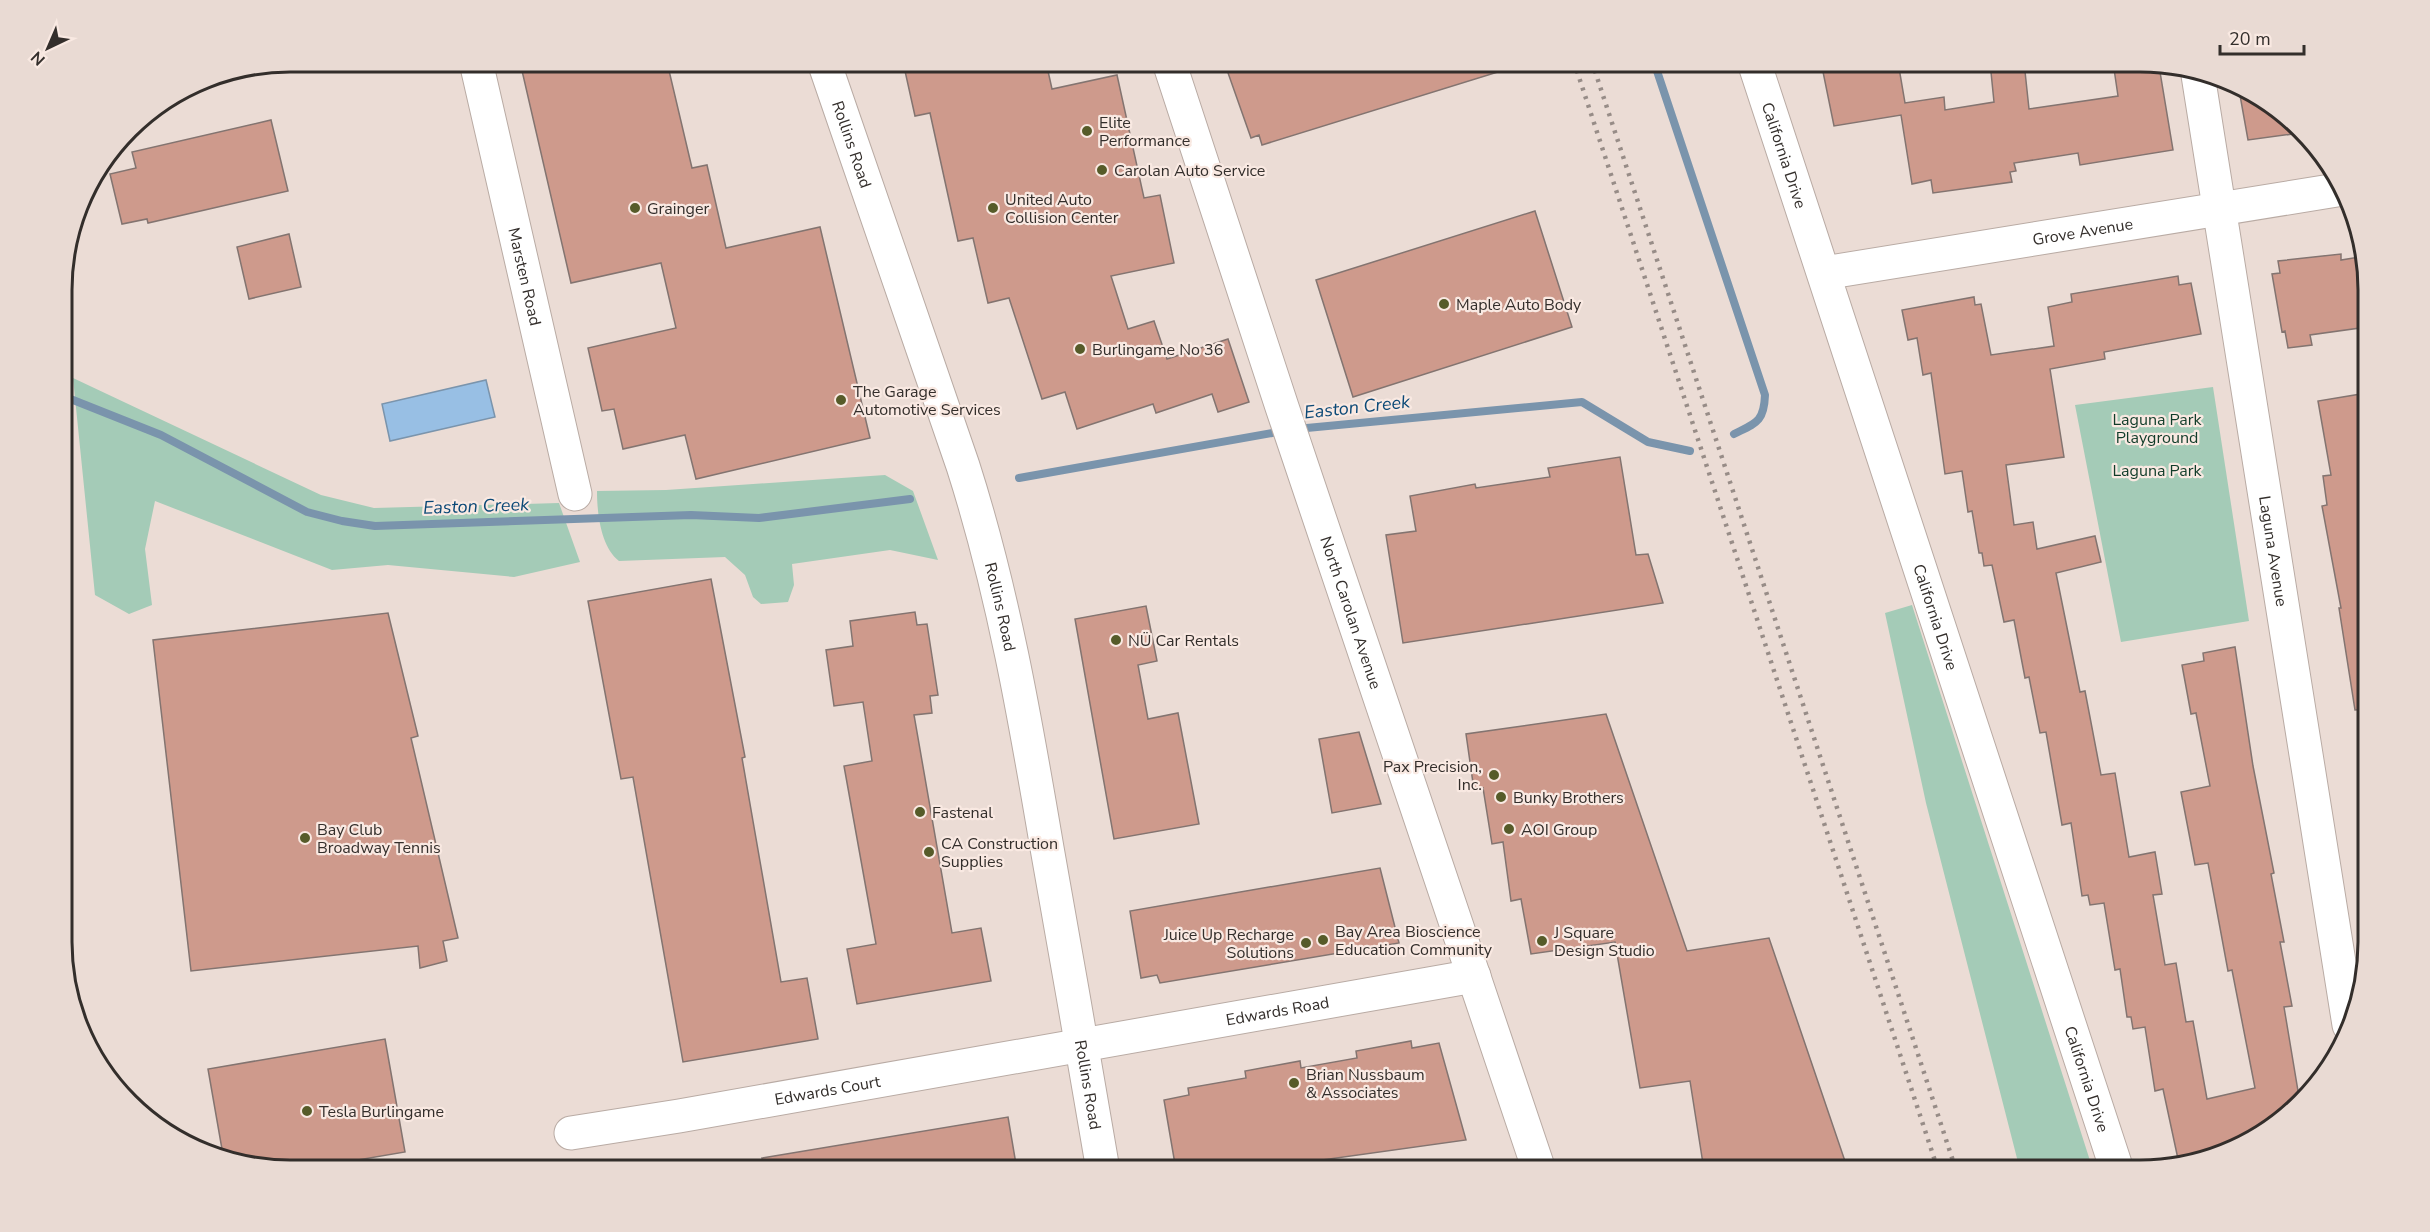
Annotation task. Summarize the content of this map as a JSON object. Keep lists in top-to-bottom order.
{
  "streets": {
    "street": [
      "Rollins Road",
      "California Drive",
      "Grove Avenue",
      "Marsten Road",
      "Laguna Avenue",
      "North Carolan Avenue",
      "Edwards Road",
      "Edwards Court"
    ]
  },
  "crossings": [
    ["Rollins Road", "Edwards Road"],
    ["Rollins Road", "Edwards Court"],
    ["California Drive", "Grove Avenue"],
    ["Grove Avenue", "Laguna Avenue"],
    ["North Carolan Avenue", "Edwards Road"],
    ["Edwards Road", "Edwards Court"]
  ],
  "water": ["Easton Creek"],
  "parks": ["Laguna Park Playground", "Laguna Park"],
  "places": [
    "Elite Performance",
    "Carolan Auto Service",
    "Grainger",
    "United Auto Collision Center",
    "Maple Auto Body",
    "Burlingame No 36",
    "The Garage Automotive Services",
    "NÜ Car Rentals",
    "Pax Precision, Inc.",
    "Bunky Brothers",
    "Fastenal",
    "AOI Group",
    "Bay Club Broadway Tennis",
    "CA Construction Supplies",
    "Bay Area Bioscience Education Community",
    "J Square Design Studio",
    "Juice Up Recharge Solutions",
    "Brian Nussbaum & Associates",
    "Tesla Burlingame"
  ],
  "scale_bar": "20 m",
  "north": "bottom left"
}
